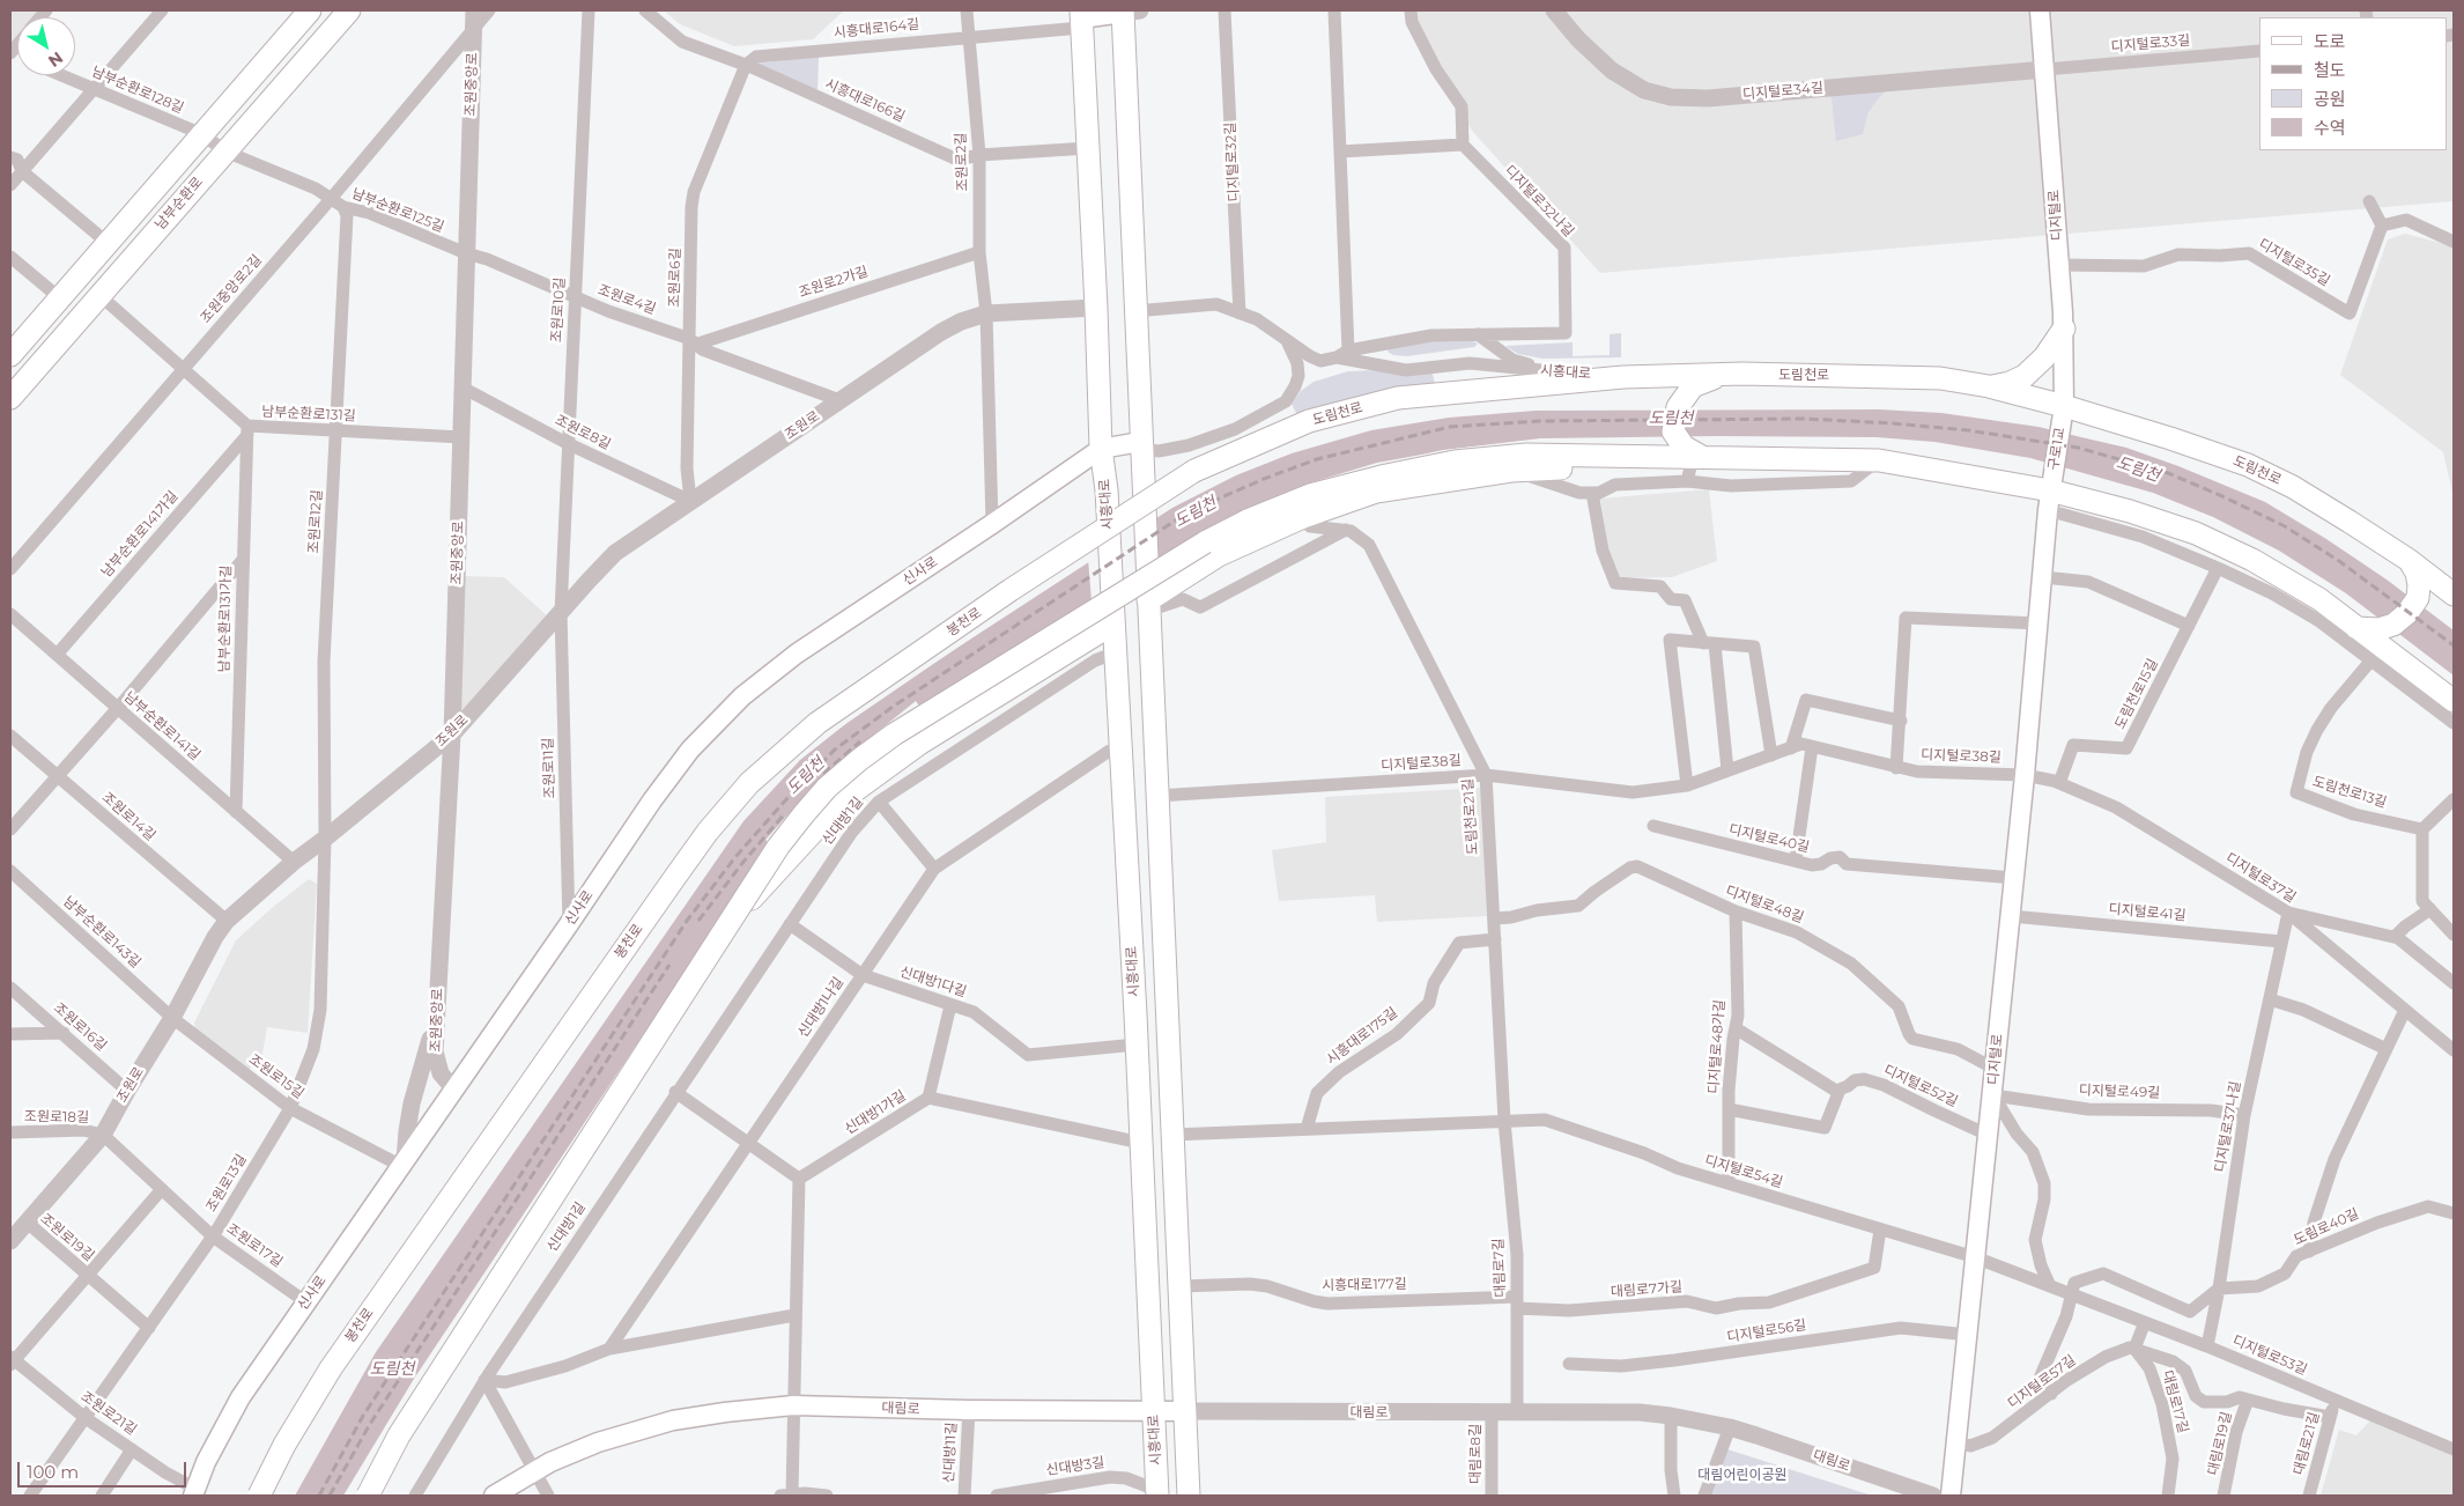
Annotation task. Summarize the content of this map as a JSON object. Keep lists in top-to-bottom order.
{
  "streets": {
    "main road": [
      "남부순환로",
      "디지털로",
      "시흥대로",
      "도림천로",
      "구로1교",
      "신사로",
      "봉천로",
      "대림로"
    ],
    "street": [
      "시흥대로164길",
      "디지털로33길",
      "조원중앙로",
      "남부순환로128길",
      "디지털로34길",
      "시흥대로166길",
      "조원로2길",
      "디지털로32길",
      "디지털로32나길",
      "남부순환로125길",
      "디지털로35길",
      "조원로6길",
      "조원로2가길",
      "조원중앙로2길",
      "조원로4길",
      "조원로10길",
      "남부순환로131길",
      "조원로",
      "조원로8길",
      "조원로12길",
      "남부순환로141가길",
      "남부순환로131가길",
      "도림천로15길",
      "남부순환로141길",
      "디지털로38길",
      "조원로11길",
      "도림천로13길",
      "조원로14길",
      "도림천로21길",
      "신대방1길",
      "디지털로40길",
      "디지털로37길",
      "디지털로48길",
      "디지털로41길",
      "남부순환로143길",
      "신대방1다길",
      "신대방1나길",
      "조원로16길",
      "시흥대로175길",
      "디지털로48가길",
      "조원로15길",
      "디지털로52길",
      "디지털로49길",
      "신대방1가길",
      "조원로18길",
      "디지털로37나길",
      "디지털로54길",
      "조원로13길",
      "도림로40길",
      "조원로19길",
      "조원로17길",
      "대림로7길",
      "시흥대로177길",
      "대림로7가길",
      "디지털로56길",
      "디지털로53길",
      "디지털로57길",
      "대림로17길",
      "조원로21길",
      "대림로19길",
      "대림로21길",
      "신대방11길",
      "대림로8길",
      "신대방3길"
    ]
  },
  "crossings": [
    ["시흥대로164길", "시흥대로166길"],
    ["시흥대로164길", "조원로2길"],
    ["시흥대로164길", "조원로6길"],
    ["시흥대로164길", "시흥대로"],
    ["디지털로33길", "디지털로34길"],
    ["디지털로33길", "디지털로"],
    ["조원중앙로", "남부순환로125길"],
    ["조원중앙로", "조원중앙로2길"],
    ["조원중앙로", "조원로4길"],
    ["조원중앙로", "남부순환로131길"],
    ["조원중앙로", "조원로"],
    ["조원중앙로", "조원로8길"],
    ["조원중앙로", "신사로"],
    ["남부순환로128길", "남부순환로"],
    ["남부순환로128길", "남부순환로125길"],
    ["디지털로34길", "디지털로"],
    ["시흥대로166길", "조원로2길"],
    ["시흥대로166길", "조원로6길"],
    ["시흥대로166길", "시흥대로"],
    ["조원로2길", "조원로2가길"],
    ["조원로2길", "조원로"],
    ["디지털로32나길", "시흥대로"],
    ["남부순환로", "남부순환로125길"],
    ["남부순환로", "남부순환로131길"],
    ["남부순환로125길", "조원중앙로2길"],
    ["남부순환로125길", "조원로4길"],
    ["남부순환로125길", "조원로12길"],
    ["디지털로", "디지털로35길"],
    ["디지털로", "도림천로"],
    ["디지털로", "구로1교"],
    ["디지털로", "디지털로38길"],
    ["디지털로", "디지털로40길"],
    ["디지털로", "디지털로37길"],
    ["디지털로", "디지털로48길"],
    ["디지털로", "디지털로41길"],
    ["디지털로", "디지털로52길"],
    ["디지털로", "디지털로49길"],
    ["디지털로", "디지털로54길"],
    ["디지털로", "디지털로56길"],
    ["디지털로", "디지털로53길"],
    ["디지털로", "디지털로57길"],
    ["조원로6길", "조원로2가길"],
    ["조원로6길", "조원로4길"],
    ["조원로6길", "조원로"],
    ["조원로6길", "조원로8길"],
    ["조원로2가길", "조원로4길"],
    ["조원중앙로2길", "남부순환로131길"],
    ["조원로4길", "조원로10길"],
    ["조원로4길", "조원로"],
    ["조원로10길", "조원로"],
    ["조원로10길", "조원로8길"],
    ["조원로10길", "조원로11길"],
    ["시흥대로", "도림천로"],
    ["시흥대로", "조원로"],
    ["시흥대로", "신사로"],
    ["시흥대로", "신대방1길"],
    ["시흥대로", "신대방1다길"],
    ["시흥대로", "신대방1나길"],
    ["시흥대로", "신대방1가길"],
    ["시흥대로", "대림로"],
    ["시흥대로", "신대방3길"],
    ["도림천로", "구로1교"],
    ["도림천로", "봉천로"],
    ["남부순환로131길", "조원로12길"],
    ["남부순환로131길", "남부순환로141가길"],
    ["남부순환로131길", "남부순환로131가길"],
    ["조원로", "조원로8길"],
    ["조원로", "조원로12길"],
    ["조원로", "남부순환로141길"],
    ["조원로", "조원로11길"],
    ["조원로", "조원로14길"],
    ["조원로", "남부순환로143길"],
    ["조원로", "조원로16길"],
    ["조원로", "조원로15길"],
    ["조원로", "조원로18길"],
    ["조원로", "조원로13길"],
    ["조원로", "조원로19길"],
    ["조원로", "조원로17길"],
    ["조원로12길", "조원로13길"],
    ["남부순환로141가길", "남부순환로131가길"],
    ["남부순환로141가길", "남부순환로141길"],
    ["신사로", "조원로11길"],
    ["신사로", "조원로15길"],
    ["신사로", "조원로17길"],
    ["신사로", "조원로21길"],
    ["남부순환로131가길", "남부순환로141길"],
    ["도림천로15길", "디지털로37길"],
    ["디지털로38길", "도림천로21길"],
    ["디지털로38길", "디지털로37길"],
    ["도림천로21길", "디지털로48길"],
    ["도림천로21길", "시흥대로175길"],
    ["도림천로21길", "디지털로54길"],
    ["도림천로21길", "대림로7길"],
    ["신대방1길", "신대방1다길"],
    ["디지털로37길", "디지털로37나길"],
    ["디지털로48길", "디지털로48가길"],
    ["디지털로41길", "디지털로37나길"],
    ["남부순환로143길", "조원로15길"],
    ["신대방1다길", "신대방1나길"],
    ["디지털로48가길", "디지털로54길"],
    ["조원로15길", "조원로13길"],
    ["디지털로49길", "디지털로37나길"],
    ["조원로18길", "조원로17길"],
    ["디지털로37나길", "도림로40길"],
    ["디지털로37나길", "디지털로53길"],
    ["디지털로54길", "대림로7길"],
    ["디지털로54길", "대림로7가길"],
    ["디지털로54길", "디지털로53길"],
    ["조원로13길", "조원로19길"],
    ["조원로13길", "조원로17길"],
    ["조원로13길", "조원로21길"],
    ["조원로19길", "조원로21길"],
    ["대림로7길", "시흥대로177길"],
    ["대림로7길", "대림로7가길"],
    ["대림로7길", "대림로"],
    ["시흥대로177길", "대림로7가길"],
    ["디지털로53길", "대림로21길"],
    ["디지털로57길", "대림로17길"],
    ["대림로", "신대방11길"],
    ["대림로", "대림로8길"]
  ],
  "water": ["도림천"],
  "parks": ["대림어린이공원"],
  "legend": [
    "도로",
    "철도",
    "공원",
    "수역"
  ],
  "scale_bar": "100 m",
  "north": "bottom right"
}
